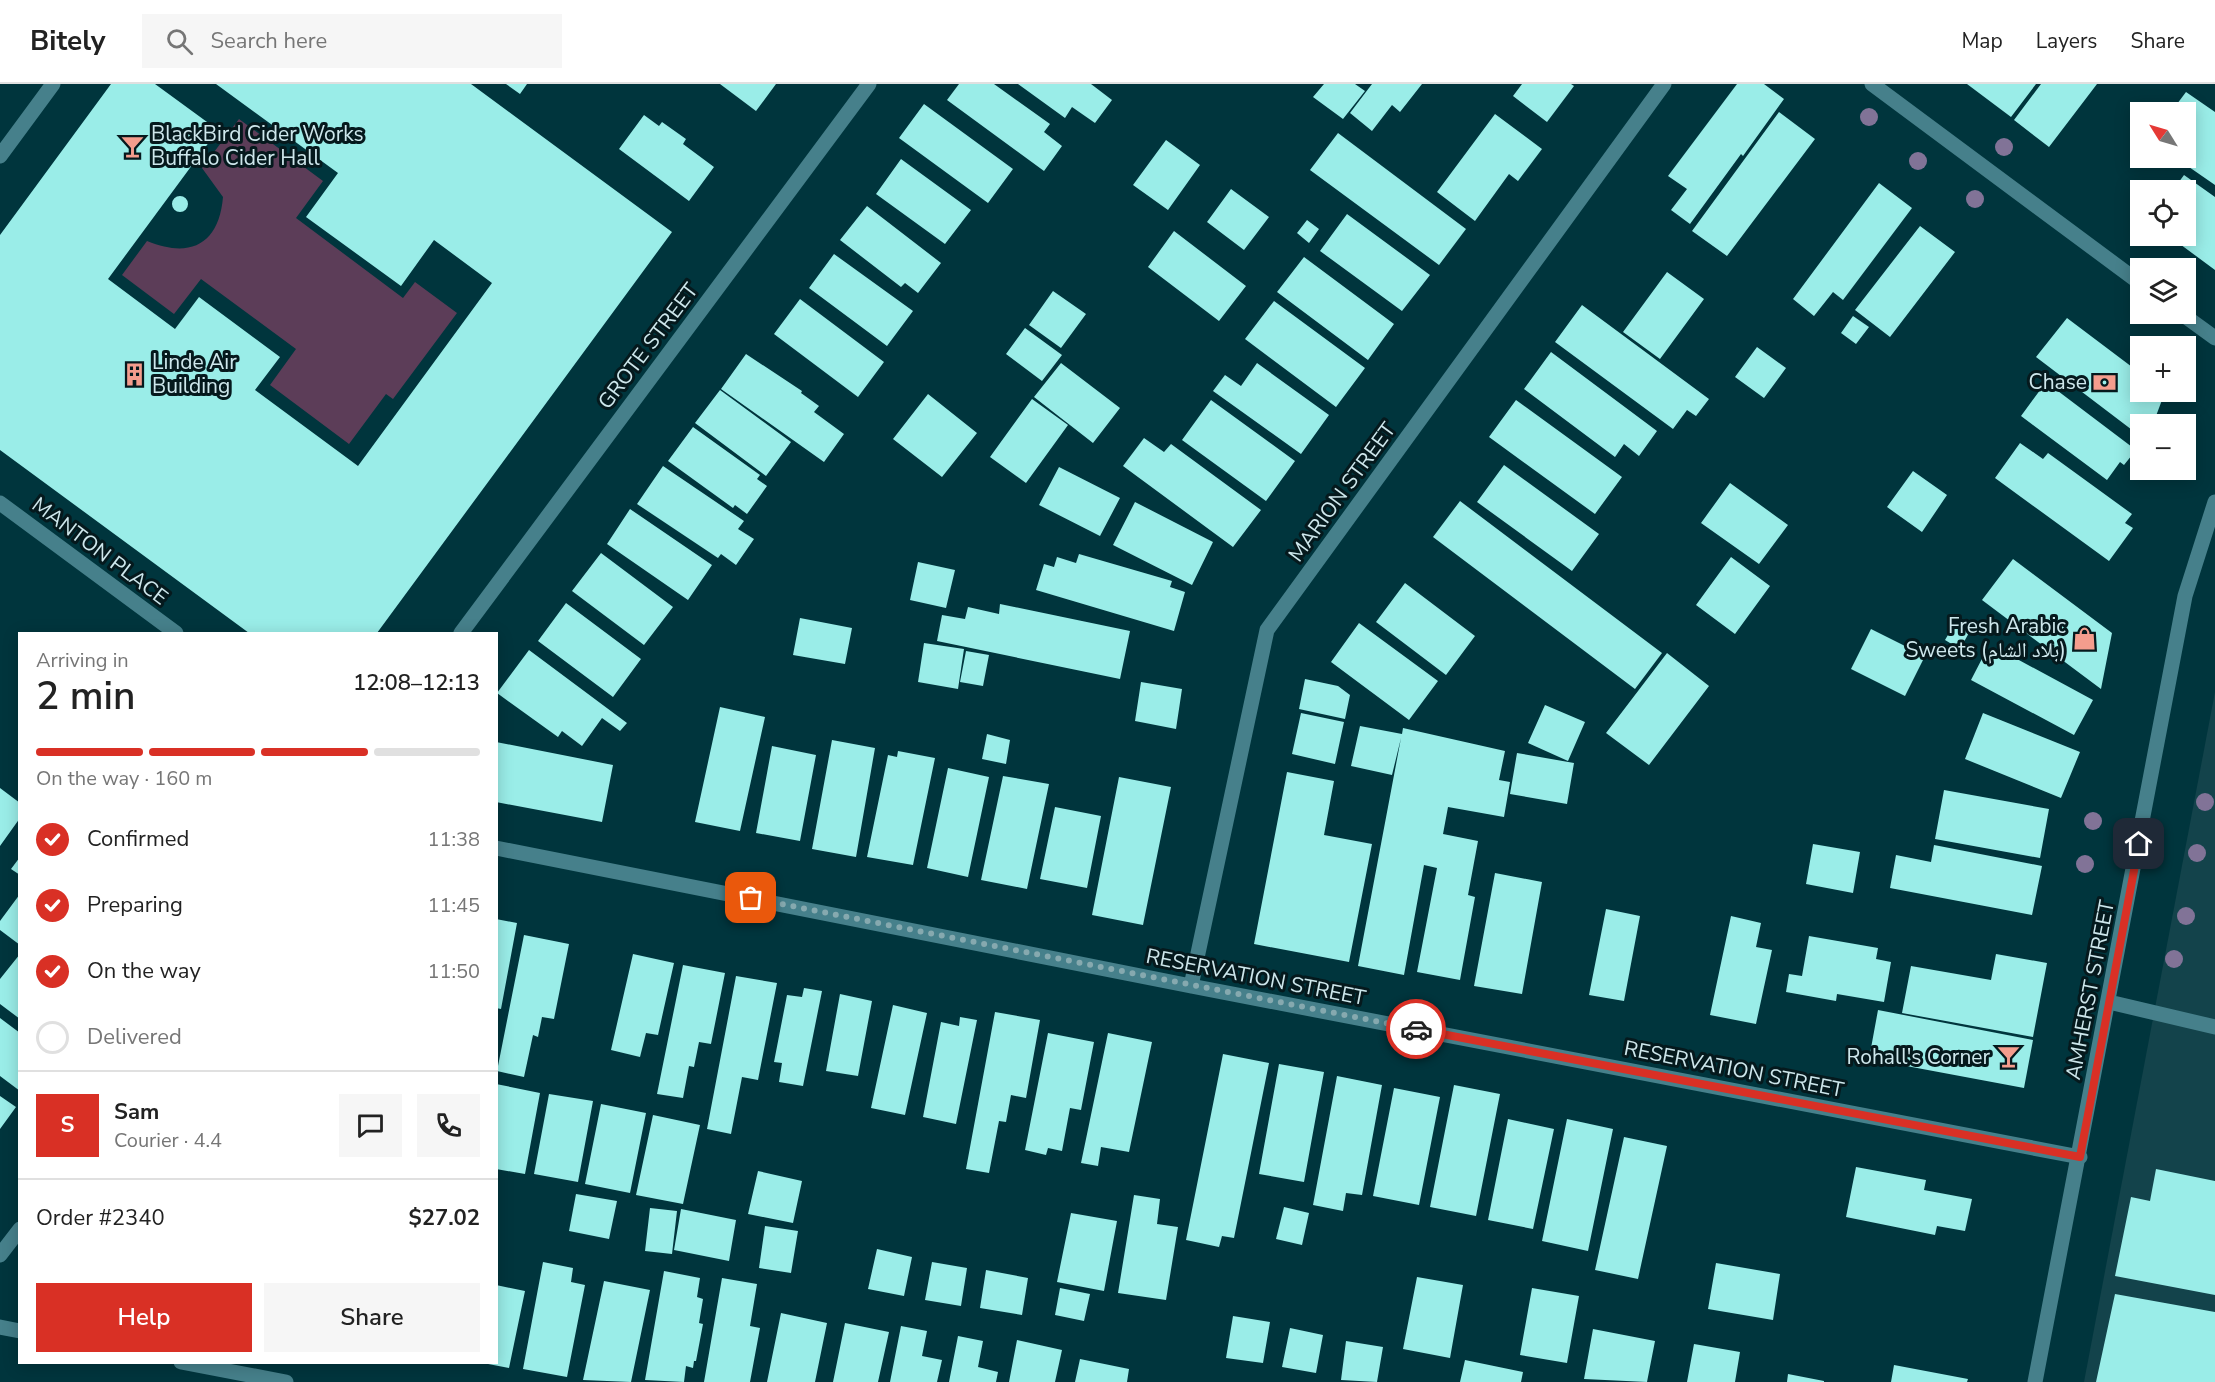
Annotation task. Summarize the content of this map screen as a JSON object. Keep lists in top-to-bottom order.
{
  "streets": {
    "street": [
      "GROTE STREET",
      "MARION STREET",
      "MANTON PLACE",
      "RESERVATION STREET",
      "AMHERST STREET"
    ]
  },
  "crossings": [
    ["MARION STREET", "RESERVATION STREET"],
    ["RESERVATION STREET", "AMHERST STREET"]
  ],
  "places": {
    "bar": ["BlackBird Cider Works Buffalo Cider Hall", "Rohall's Corner"],
    "building": ["Linde Air Building"],
    "bank": ["Chase"],
    "shop": ["Fresh Arabic Sweets (بلاد الشام)"]
  },
  "north": "top left",
  "page": {
    "header": "Bitely",
    "search": "Search here",
    "nav": ["Map", "Layers", "Share"],
    "map_buttons": ["+", "−"],
    "heading": ["2 min", "Arriving in", "12:08–12:13"],
    "panel": [
      "Sam",
      "Courier · 4.4",
      "Order #2340",
      "$27.02"
    ],
    "bar": "On the way · 160 m",
    "list": [
      ["Confirmed", "11:38"],
      ["Preparing", "11:45"],
      ["On the way", "11:50"],
      "Delivered"
    ],
    "round": "S",
    "buttons": ["Help", "Share"]
  }
}
